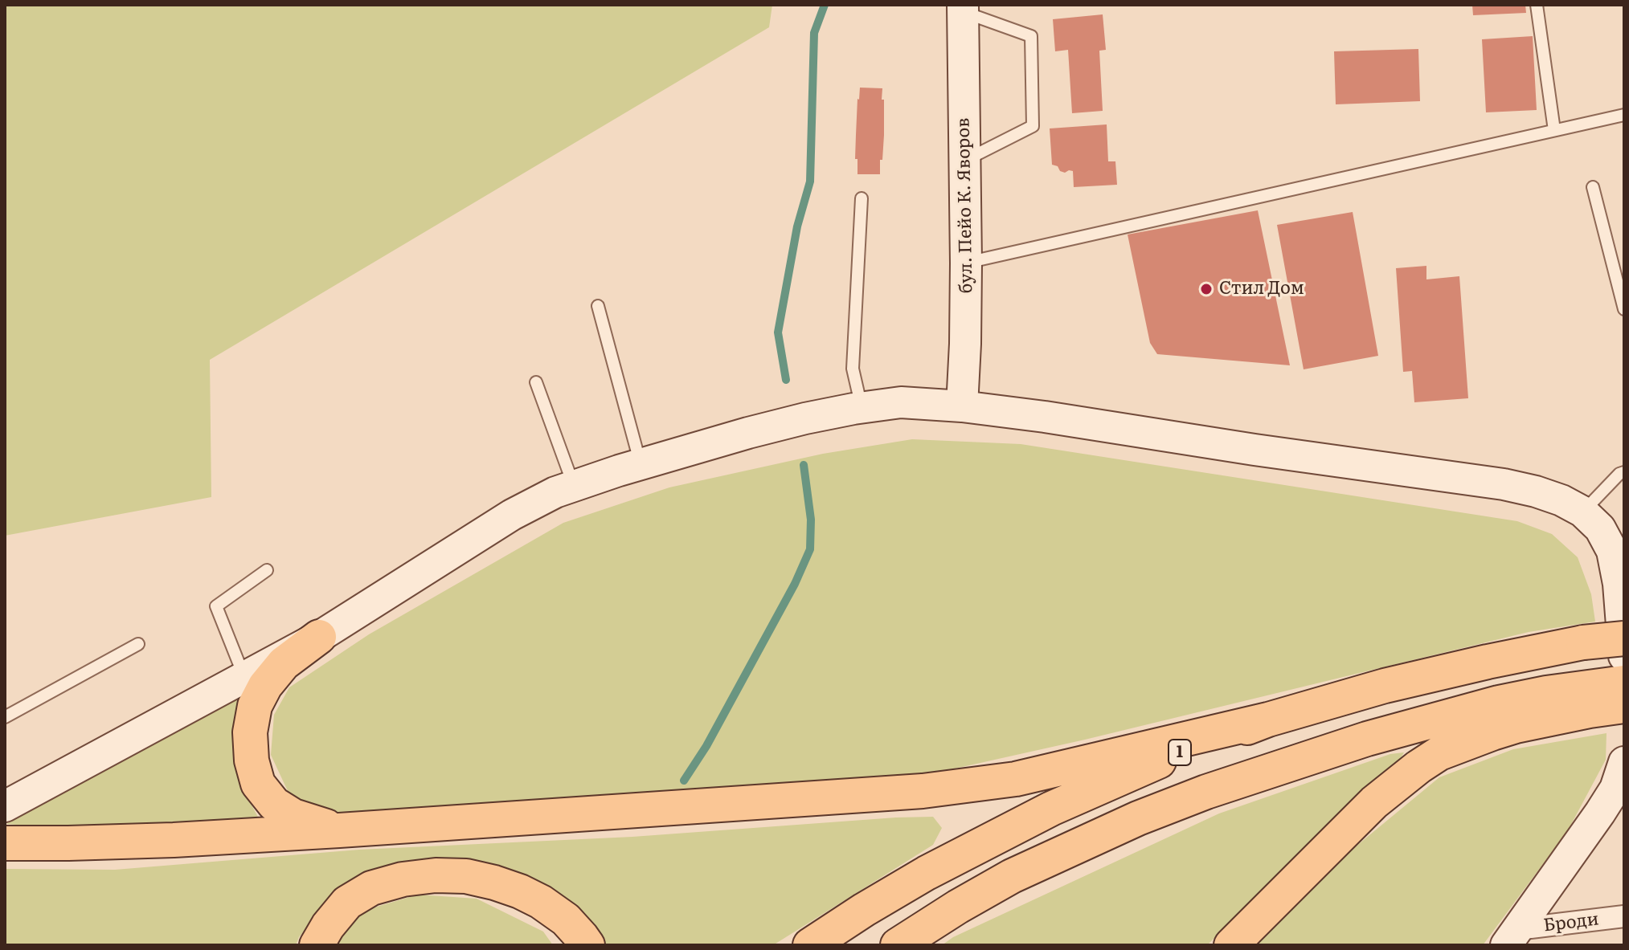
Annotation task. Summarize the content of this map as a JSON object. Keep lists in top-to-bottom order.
{
  "streets": {
    "main road": ["бул. Пейо К. Яворов", "1"],
    "street": ["Броди"]
  },
  "places": ["Стил Дом"]
}
